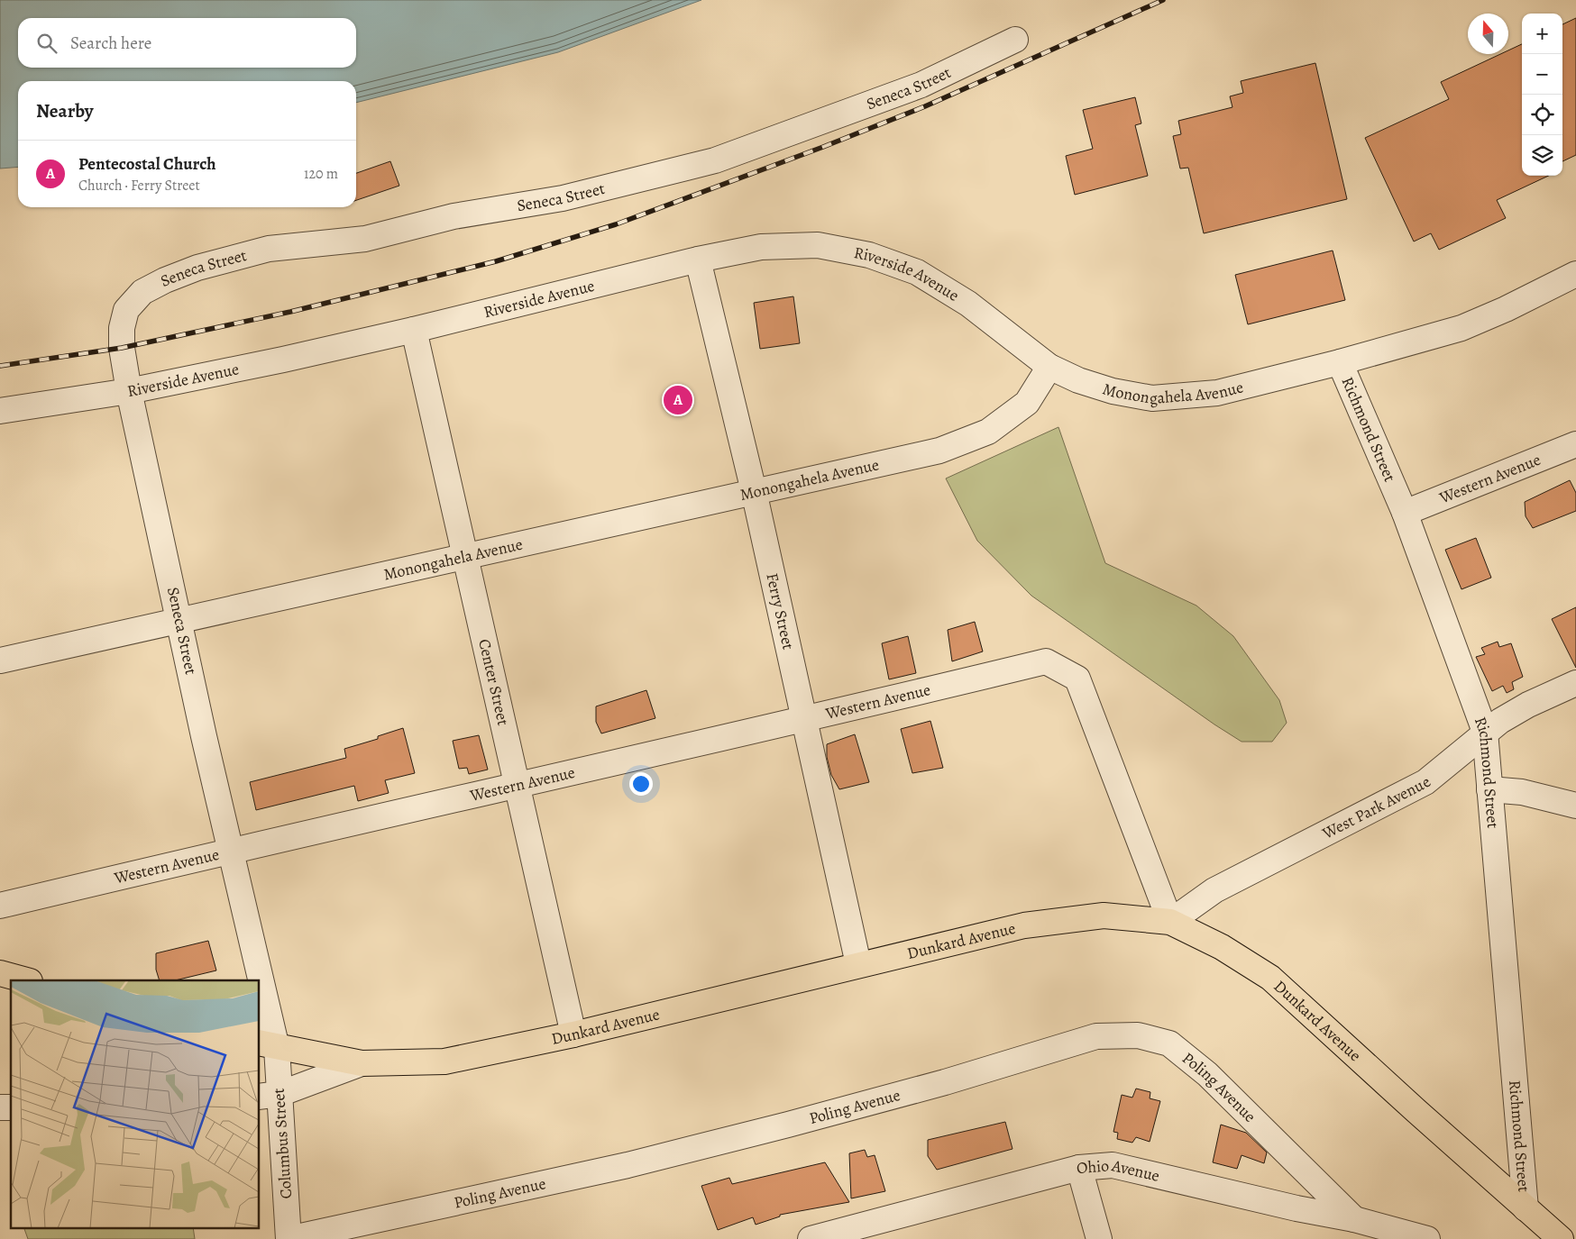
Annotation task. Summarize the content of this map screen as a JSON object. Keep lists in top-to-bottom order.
{
  "streets": {
    "main road": ["Dunkard Avenue"],
    "street": [
      "Seneca Street",
      "Riverside Avenue",
      "Monongahela Avenue",
      "Richmond Street",
      "Western Avenue",
      "Ferry Street",
      "Center Street",
      "West Park Avenue",
      "Poling Avenue",
      "Columbus Street",
      "Ohio Avenue"
    ]
  },
  "crossings": [
    ["Seneca Street", "Riverside Avenue"],
    ["Seneca Street", "Monongahela Avenue"],
    ["Seneca Street", "Western Avenue"],
    ["Seneca Street", "Dunkard Avenue"],
    ["Seneca Street", "Columbus Street"],
    ["Riverside Avenue", "Monongahela Avenue"],
    ["Riverside Avenue", "Ferry Street"],
    ["Riverside Avenue", "Center Street"],
    ["Monongahela Avenue", "Richmond Street"],
    ["Monongahela Avenue", "Ferry Street"],
    ["Monongahela Avenue", "Center Street"],
    ["Richmond Street", "Western Avenue"],
    ["Richmond Street", "West Park Avenue"],
    ["Richmond Street", "Dunkard Avenue"],
    ["Western Avenue", "Ferry Street"],
    ["Western Avenue", "Center Street"],
    ["Western Avenue", "West Park Avenue"],
    ["Western Avenue", "Dunkard Avenue"],
    ["Ferry Street", "Dunkard Avenue"],
    ["Center Street", "Dunkard Avenue"],
    ["West Park Avenue", "Dunkard Avenue"],
    ["Dunkard Avenue", "Columbus Street"],
    ["Poling Avenue", "Columbus Street"],
    ["Poling Avenue", "Ohio Avenue"]
  ],
  "north": "top",
  "page": {
    "map_buttons": ["+", "−"],
    "search": "Search here",
    "heading": "Nearby",
    "list": [
      {
        "mark": "A",
        "name": "Pentecostal Church",
        "note": "Church · Ferry Street",
        "value": "120 m"
      }
    ],
    "pins": "A"
  }
}
